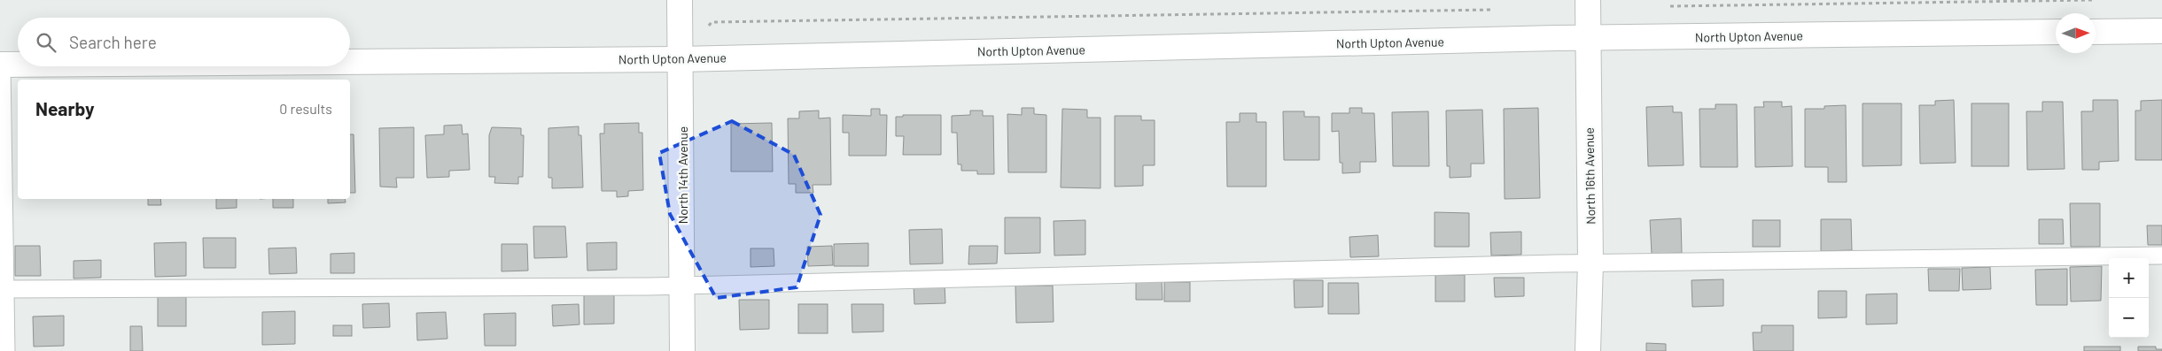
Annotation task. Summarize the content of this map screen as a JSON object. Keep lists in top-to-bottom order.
{
  "streets": {
    "street": ["North Upton Avenue", "North 14th Avenue", "North 16th Avenue"]
  },
  "crossings": [
    ["North Upton Avenue", "North 14th Avenue"],
    ["North Upton Avenue", "North 16th Avenue"]
  ],
  "north": "right",
  "page": {
    "search": "Search here",
    "heading": ["Nearby", "0 results"],
    "map_buttons": ["+", "−"]
  }
}
